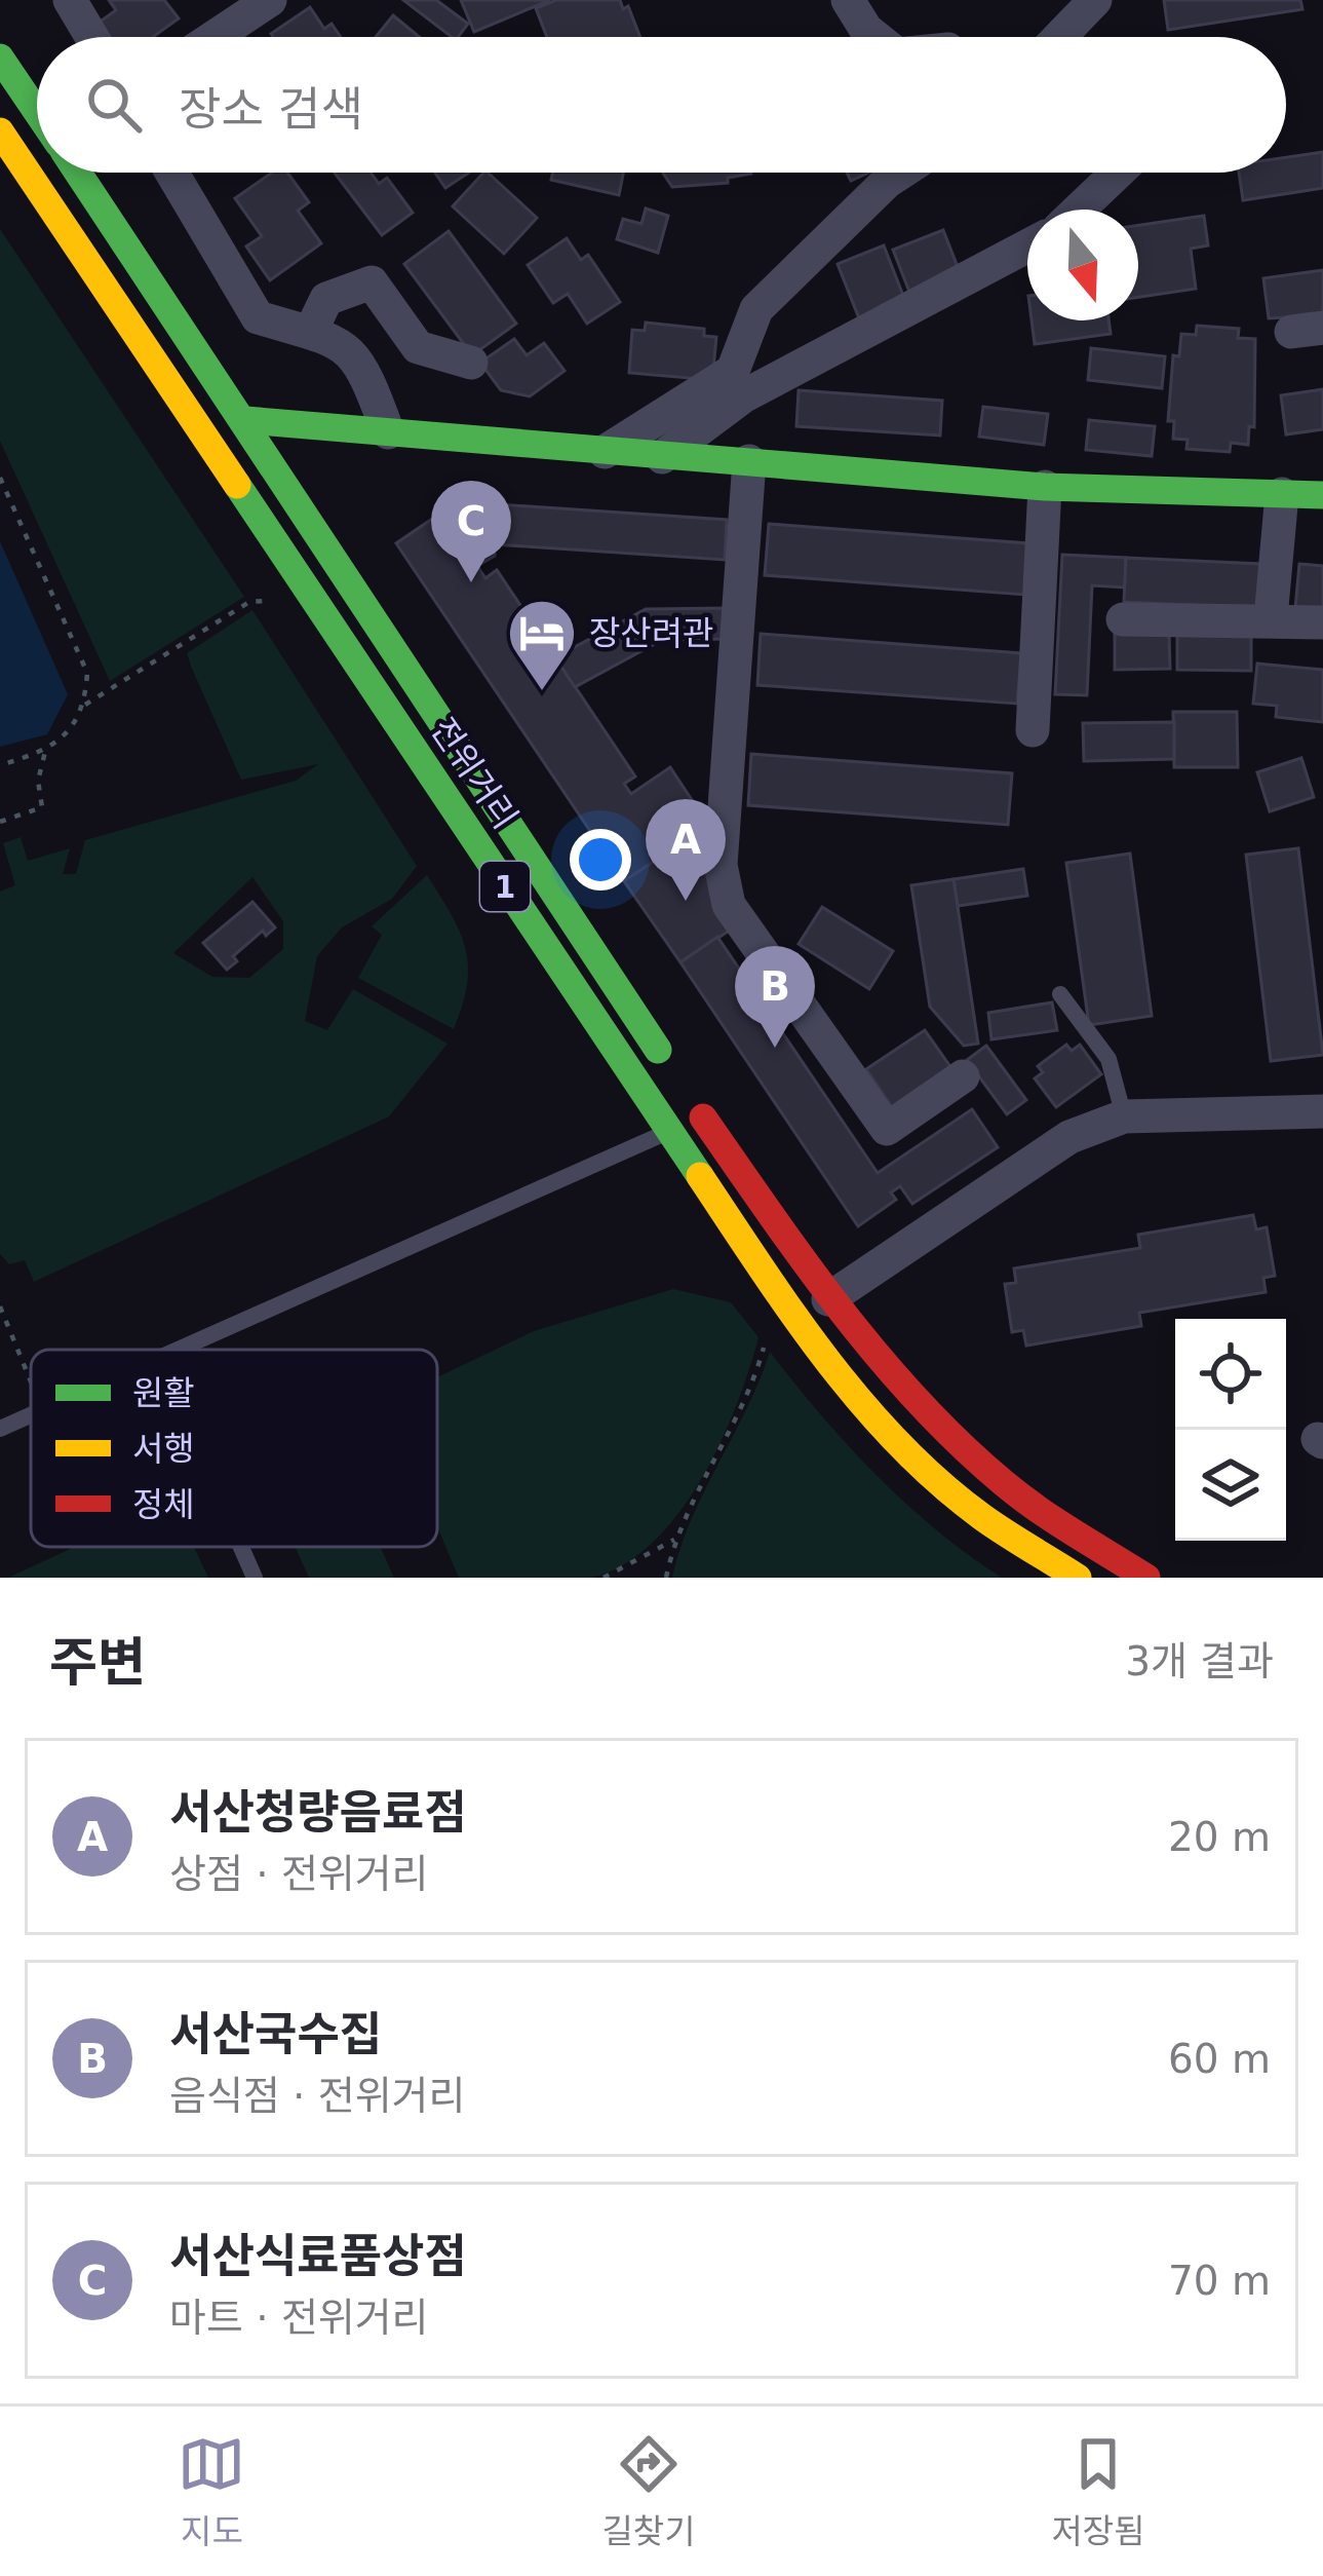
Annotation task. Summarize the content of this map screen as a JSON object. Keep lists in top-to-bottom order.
{
  "streets": {
    "main road": ["전위거리", "1"]
  },
  "places": {
    "hotel": ["장산려관"]
  },
  "legend": ["원활", "서행", "정체"],
  "north": "bottom",
  "page": {
    "search": "장소 검색",
    "pins": ["C", "A", "B"],
    "heading": ["주변", "3개 결과"],
    "list": [
      {
        "mark": "A",
        "name": "서산청량음료점",
        "note": "상점 · 전위거리",
        "value": "20 m"
      },
      {
        "mark": "B",
        "name": "서산국수집",
        "note": "음식점 · 전위거리",
        "value": "60 m"
      },
      {
        "mark": "C",
        "name": "서산식료품상점",
        "note": "마트 · 전위거리",
        "value": "70 m"
      }
    ],
    "nav": ["지도", "길찾기", "저장됨"]
  }
}
